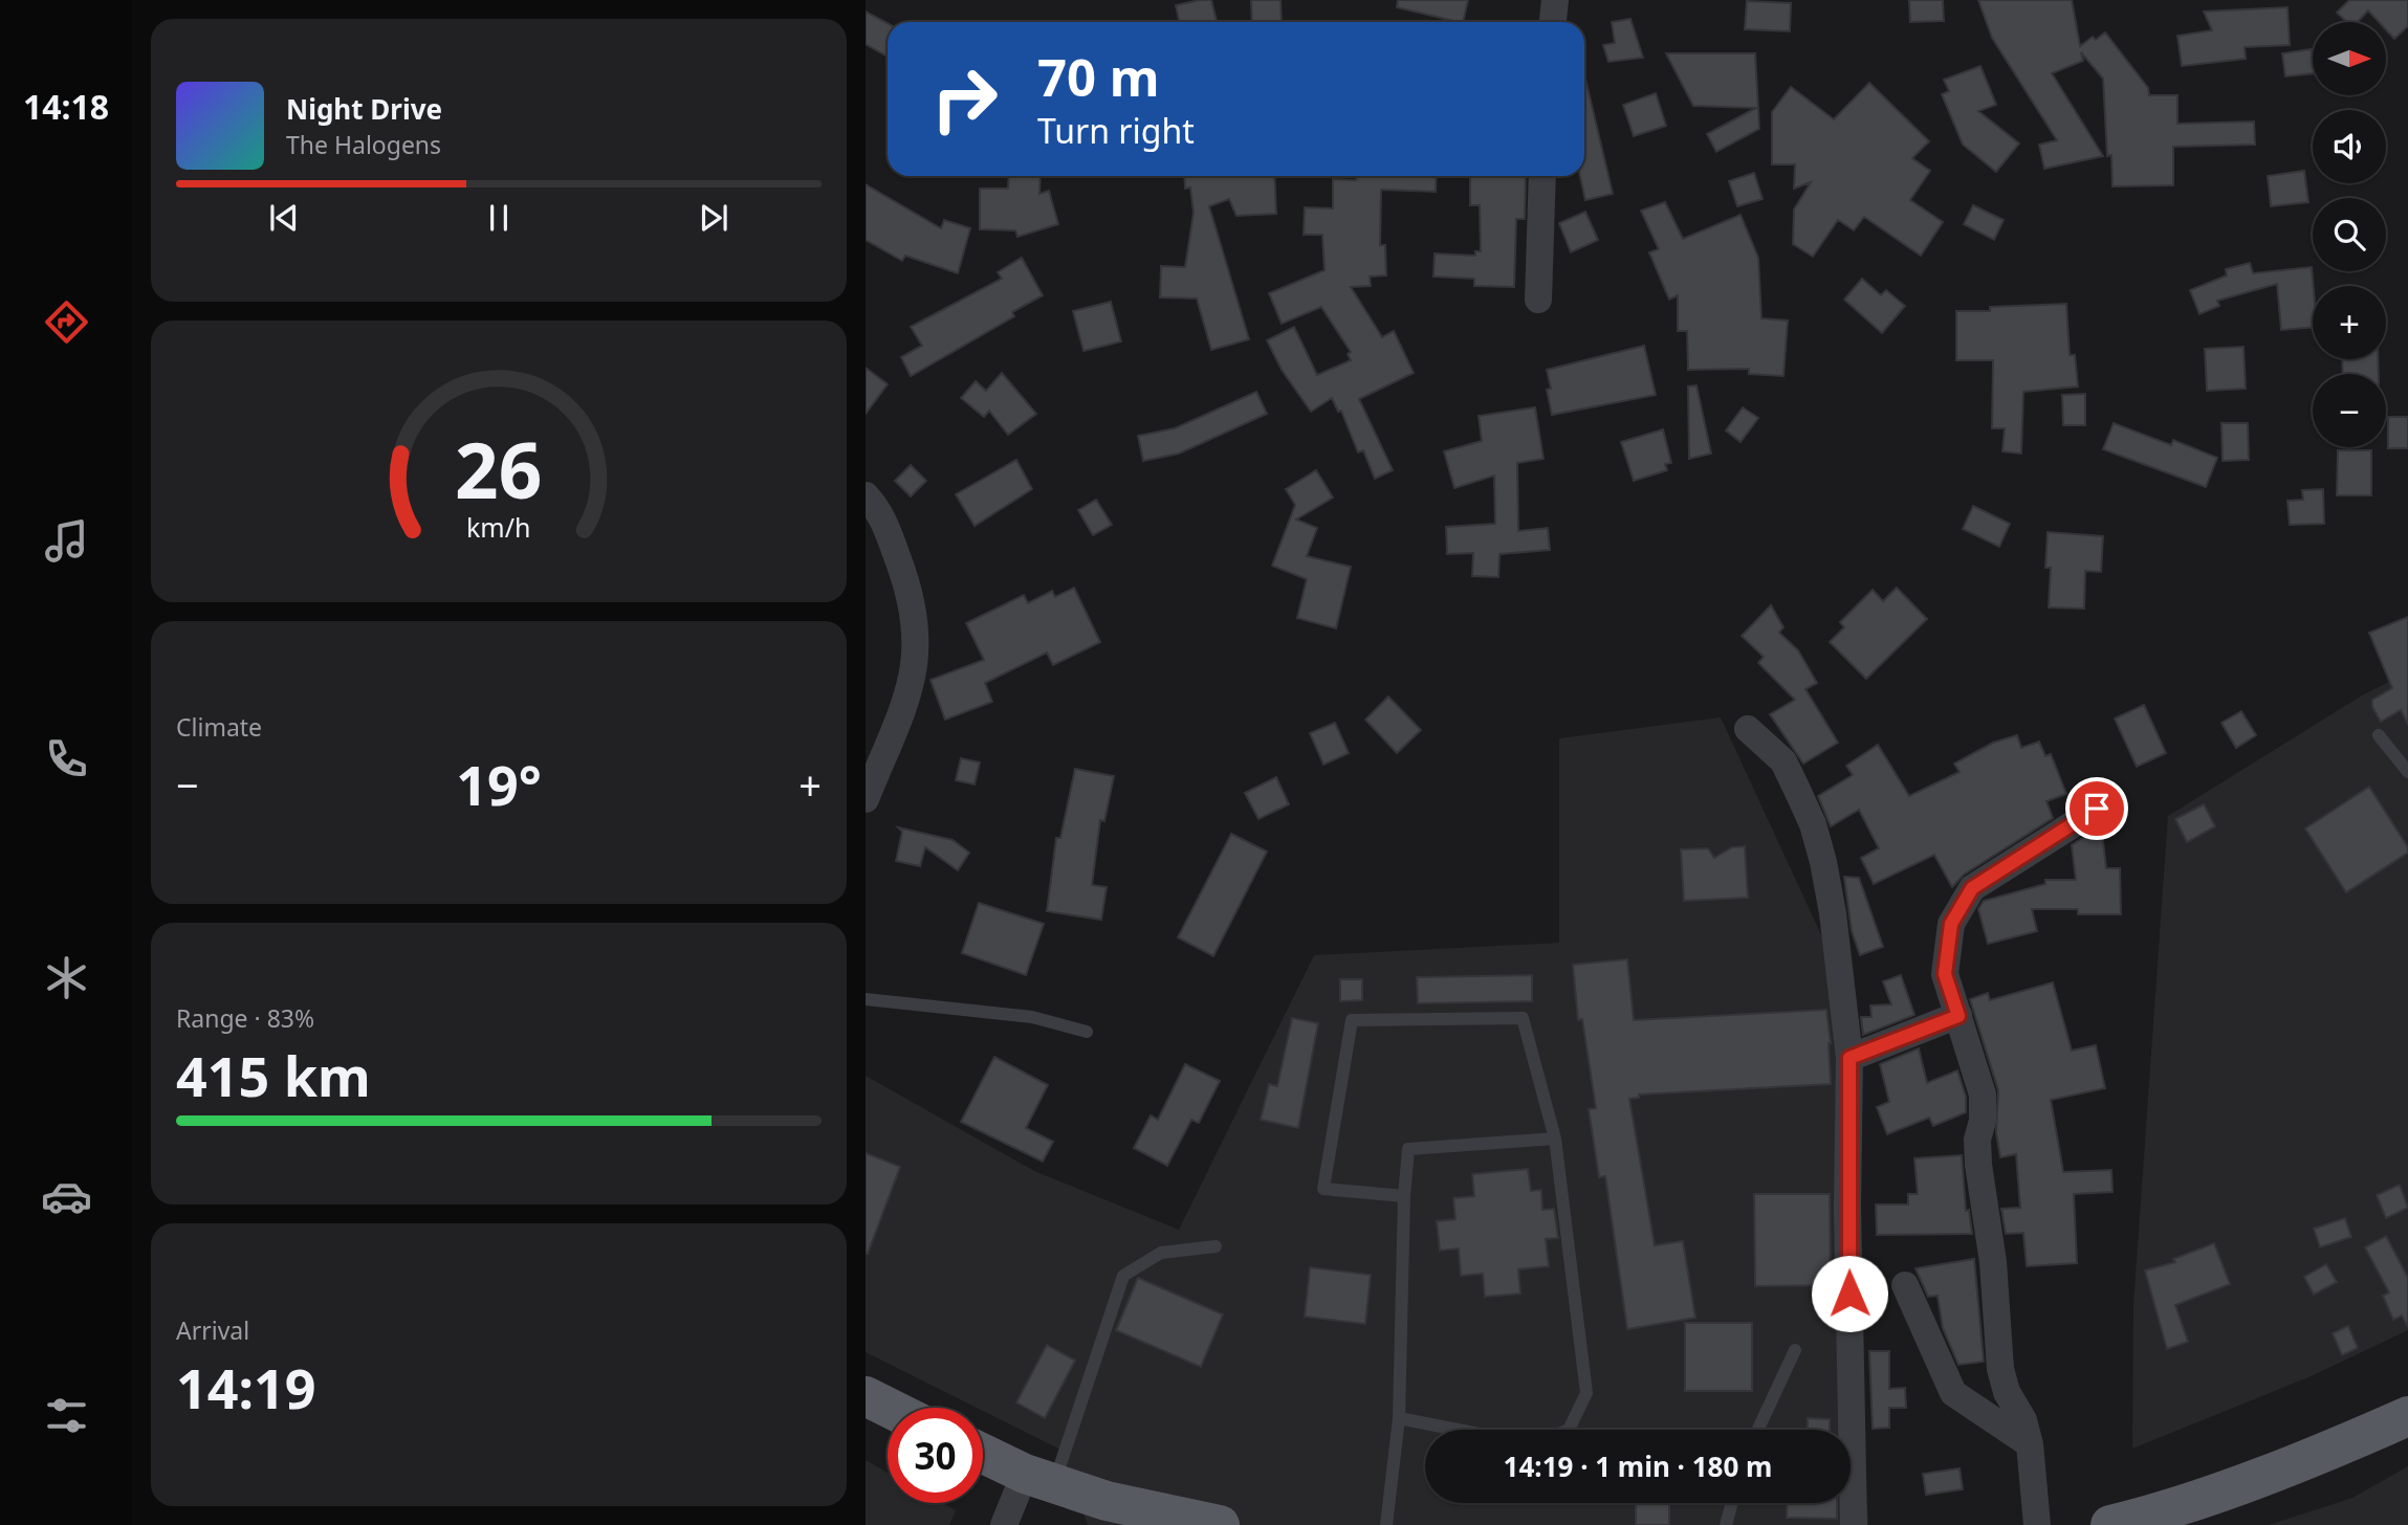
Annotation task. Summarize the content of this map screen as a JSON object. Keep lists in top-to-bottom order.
{
  "north": "right",
  "page": {
    "tabs": "14:18",
    "map_buttons": ["+", "−"],
    "turn": ["70 m", "Turn right"],
    "song": ["Night Drive", "The Halogens"],
    "tile": [
      "Climate",
      ["Range · 83%", "415 km"],
      ["Arrival", "14:19"]
    ],
    "heat": ["−", "19°", "+"],
    "limit": "30",
    "trip": "14:19 · 1 min · 180 m",
    "gauge": ["26", "km/h"]
  }
}
